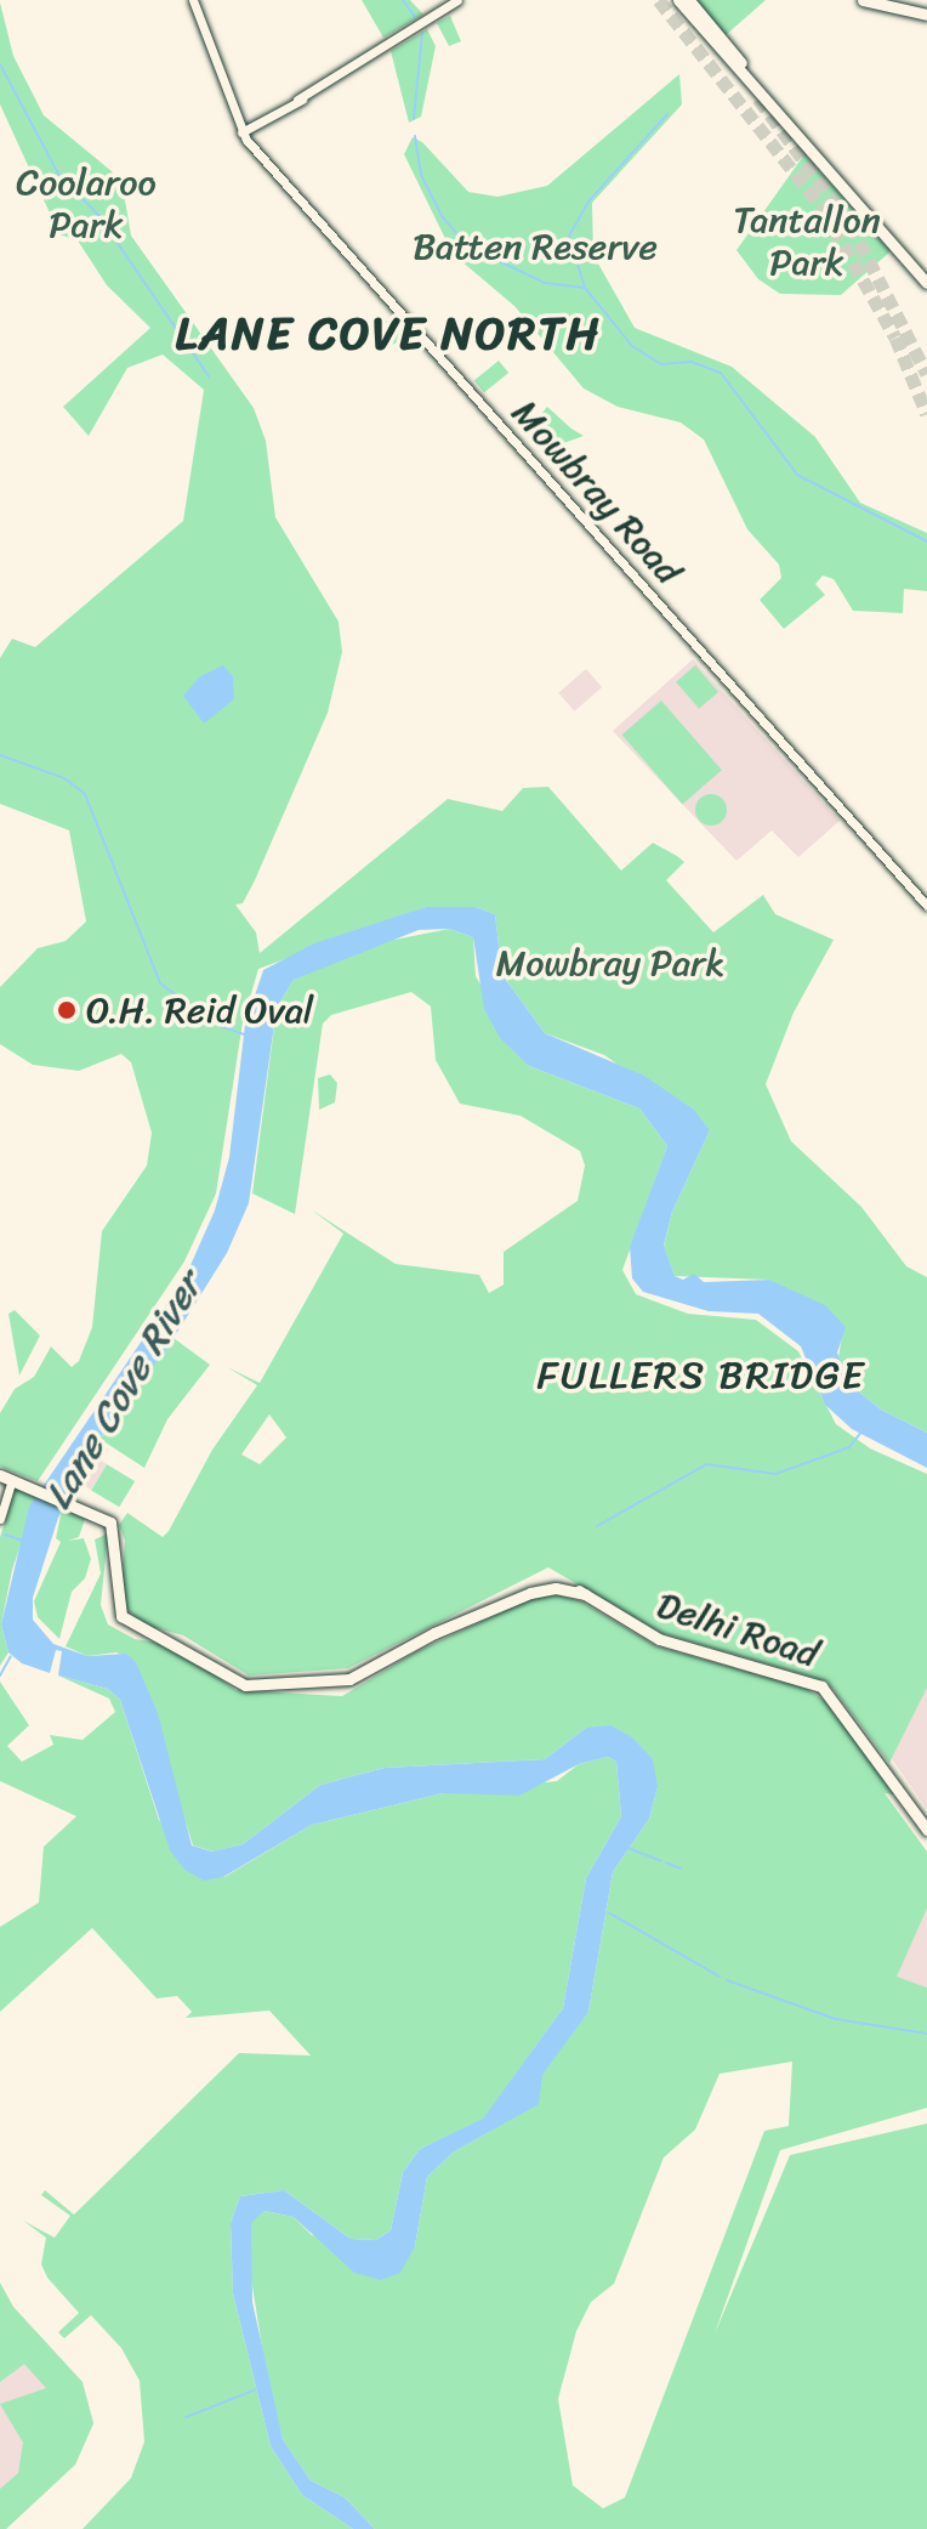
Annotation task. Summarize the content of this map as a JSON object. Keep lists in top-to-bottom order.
{
  "streets": {
    "main road": ["Mowbray Road", "Delhi Road"]
  },
  "districts": ["LANE COVE NORTH", "FULLERS BRIDGE"],
  "water": ["Lane Cove River"],
  "parks": [
    "Coolaroo Park",
    "Tantallon Park",
    "Batten Reserve",
    "Mowbray Park"
  ],
  "places": ["O.H. Reid Oval"]
}
